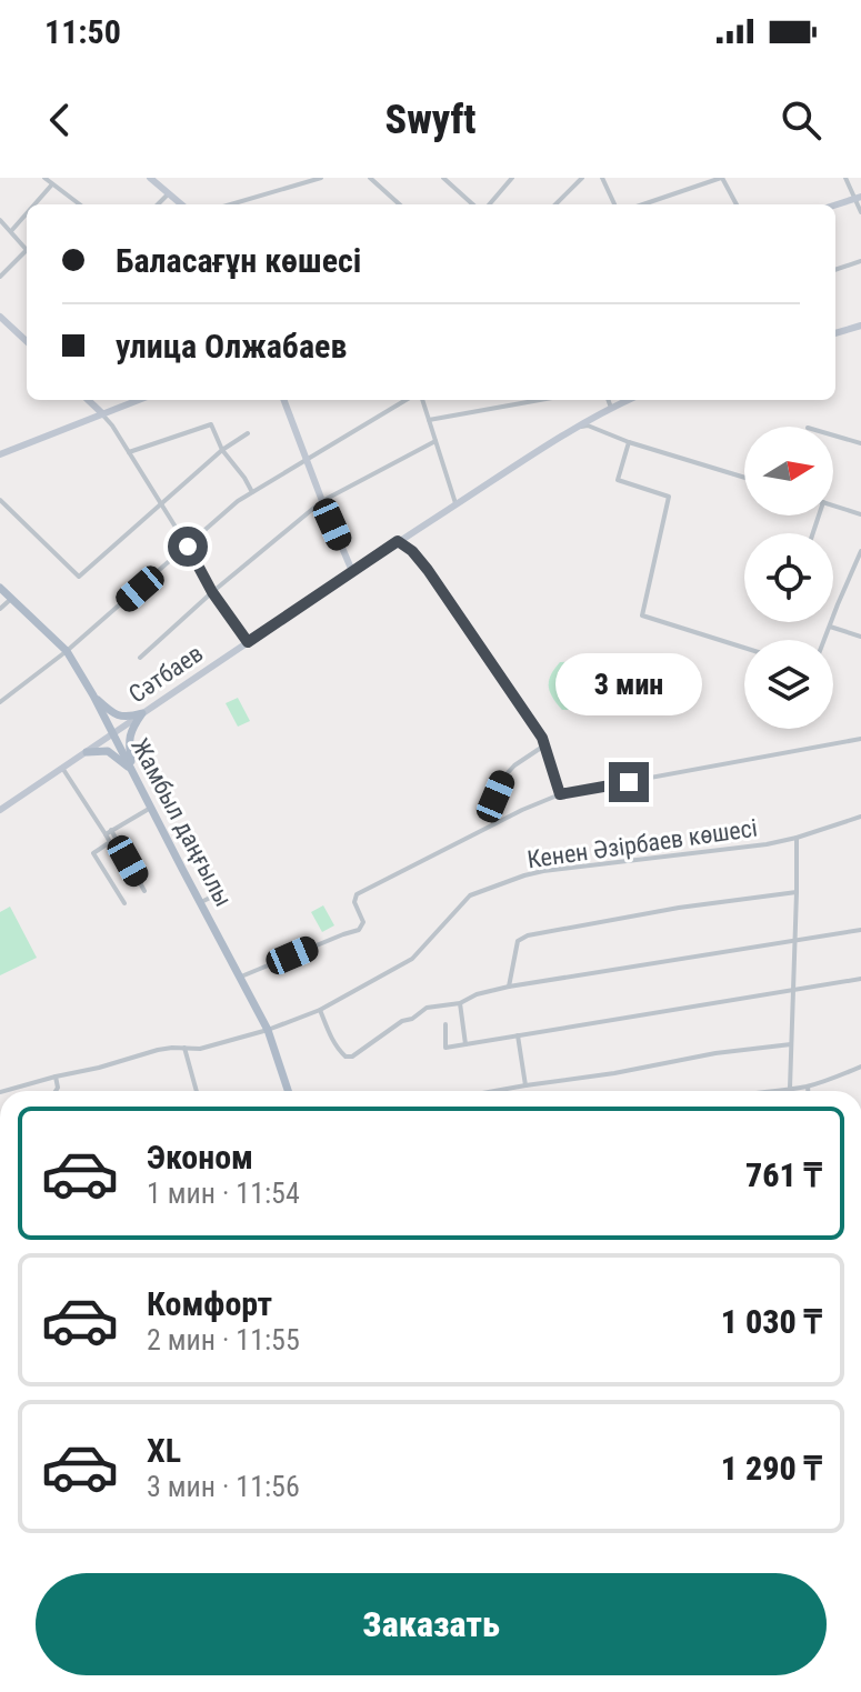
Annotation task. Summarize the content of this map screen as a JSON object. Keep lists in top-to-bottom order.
{
  "streets": {
    "main road": ["Жамбыл даңғылы"],
    "street": ["Сәтбаев", "Кенен Әзірбаев көшесі"]
  },
  "crossings": [
    ["Сәтбаев", "Жамбыл даңғылы"],
    ["Жамбыл даңғылы", "Кенен Әзірбаев көшесі"]
  ],
  "north": "right",
  "page": {
    "status": "11:50",
    "header": "Swyft",
    "banner": ["Баласағұн көшесі", "улица Олжабаев"],
    "bubble": "3 мин",
    "list": [
      {
        "name": "Эконом",
        "note": "1 мин · 11:54",
        "value": "761 ₸"
      },
      {
        "name": "Комфорт",
        "note": "2 мин · 11:55",
        "value": "1 030 ₸"
      },
      {
        "name": "XL",
        "note": "3 мин · 11:56",
        "value": "1 290 ₸"
      }
    ],
    "buttons": "Заказать"
  }
}
